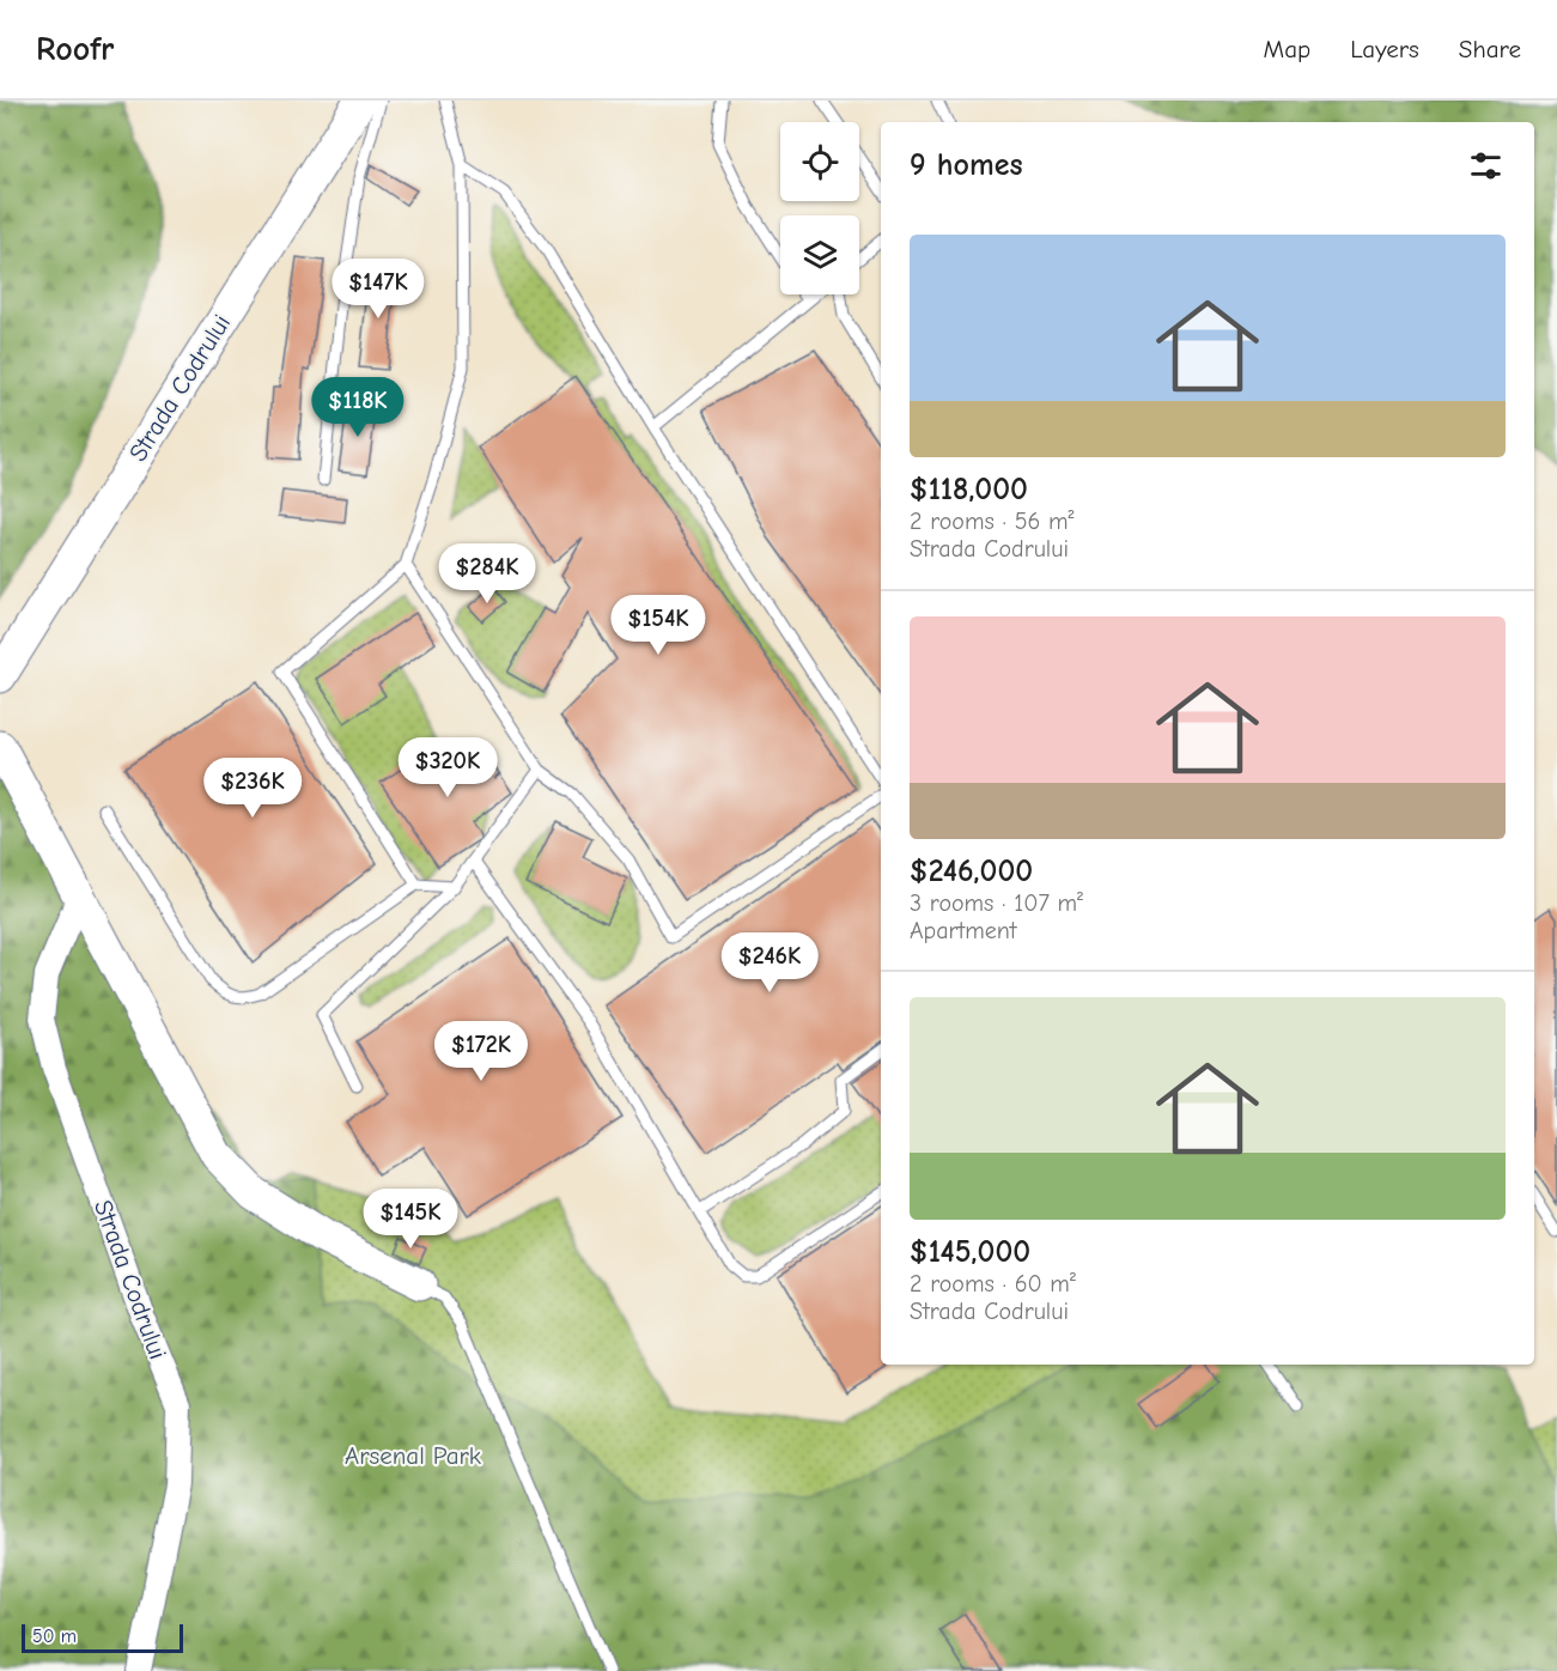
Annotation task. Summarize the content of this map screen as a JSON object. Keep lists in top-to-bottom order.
{
  "streets": {
    "street": ["Strada Codrului"]
  },
  "parks": ["Arsenal Park"],
  "scale_bar": "50 m",
  "page": {
    "header": "Roofr",
    "nav": ["Map", "Layers", "Share"],
    "heading": "9 homes",
    "list": [
      {
        "name": "$118,000",
        "note": "2 rooms · 56 m² · Strada Codrului"
      },
      {
        "name": "$246,000",
        "note": "3 rooms · 107 m² · Apartment"
      },
      {
        "name": "$145,000",
        "note": "2 rooms · 60 m² · Strada Codrului"
      }
    ],
    "price": [
      "$147K",
      "$118K",
      "$284K",
      "$154K",
      "$320K",
      "$236K",
      "$246K",
      "$172K",
      "$145K"
    ],
    "scale": "50 m"
  }
}
